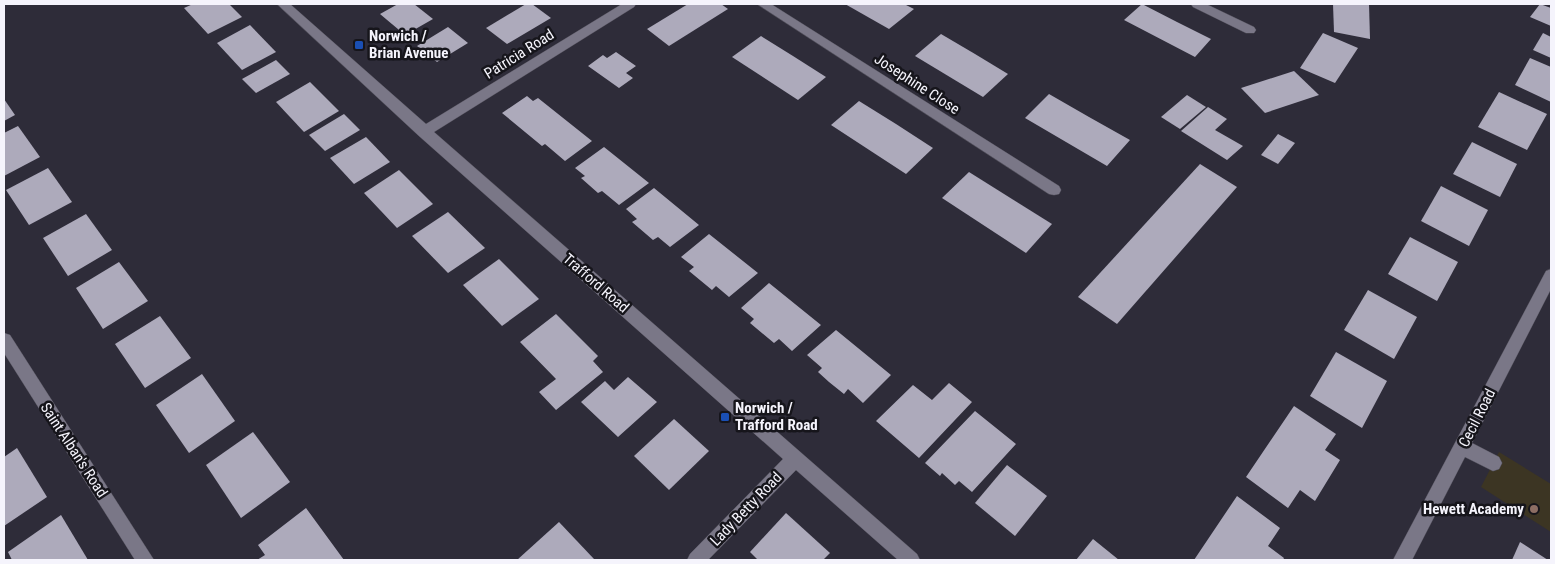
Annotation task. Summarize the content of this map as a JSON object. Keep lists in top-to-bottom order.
{
  "streets": {
    "street": [
      "Patricia Road",
      "Josephine Close",
      "Trafford Road",
      "Cecil Road",
      "Saint Alban's Road",
      "Lady Betty Road"
    ]
  },
  "crossings": [
    ["Patricia Road", "Trafford Road"],
    ["Trafford Road", "Lady Betty Road"]
  ],
  "places": {
    "transit": ["Norwich / Brian Avenue", "Norwich / Trafford Road"],
    "other": ["Hewett Academy"]
  }
}
